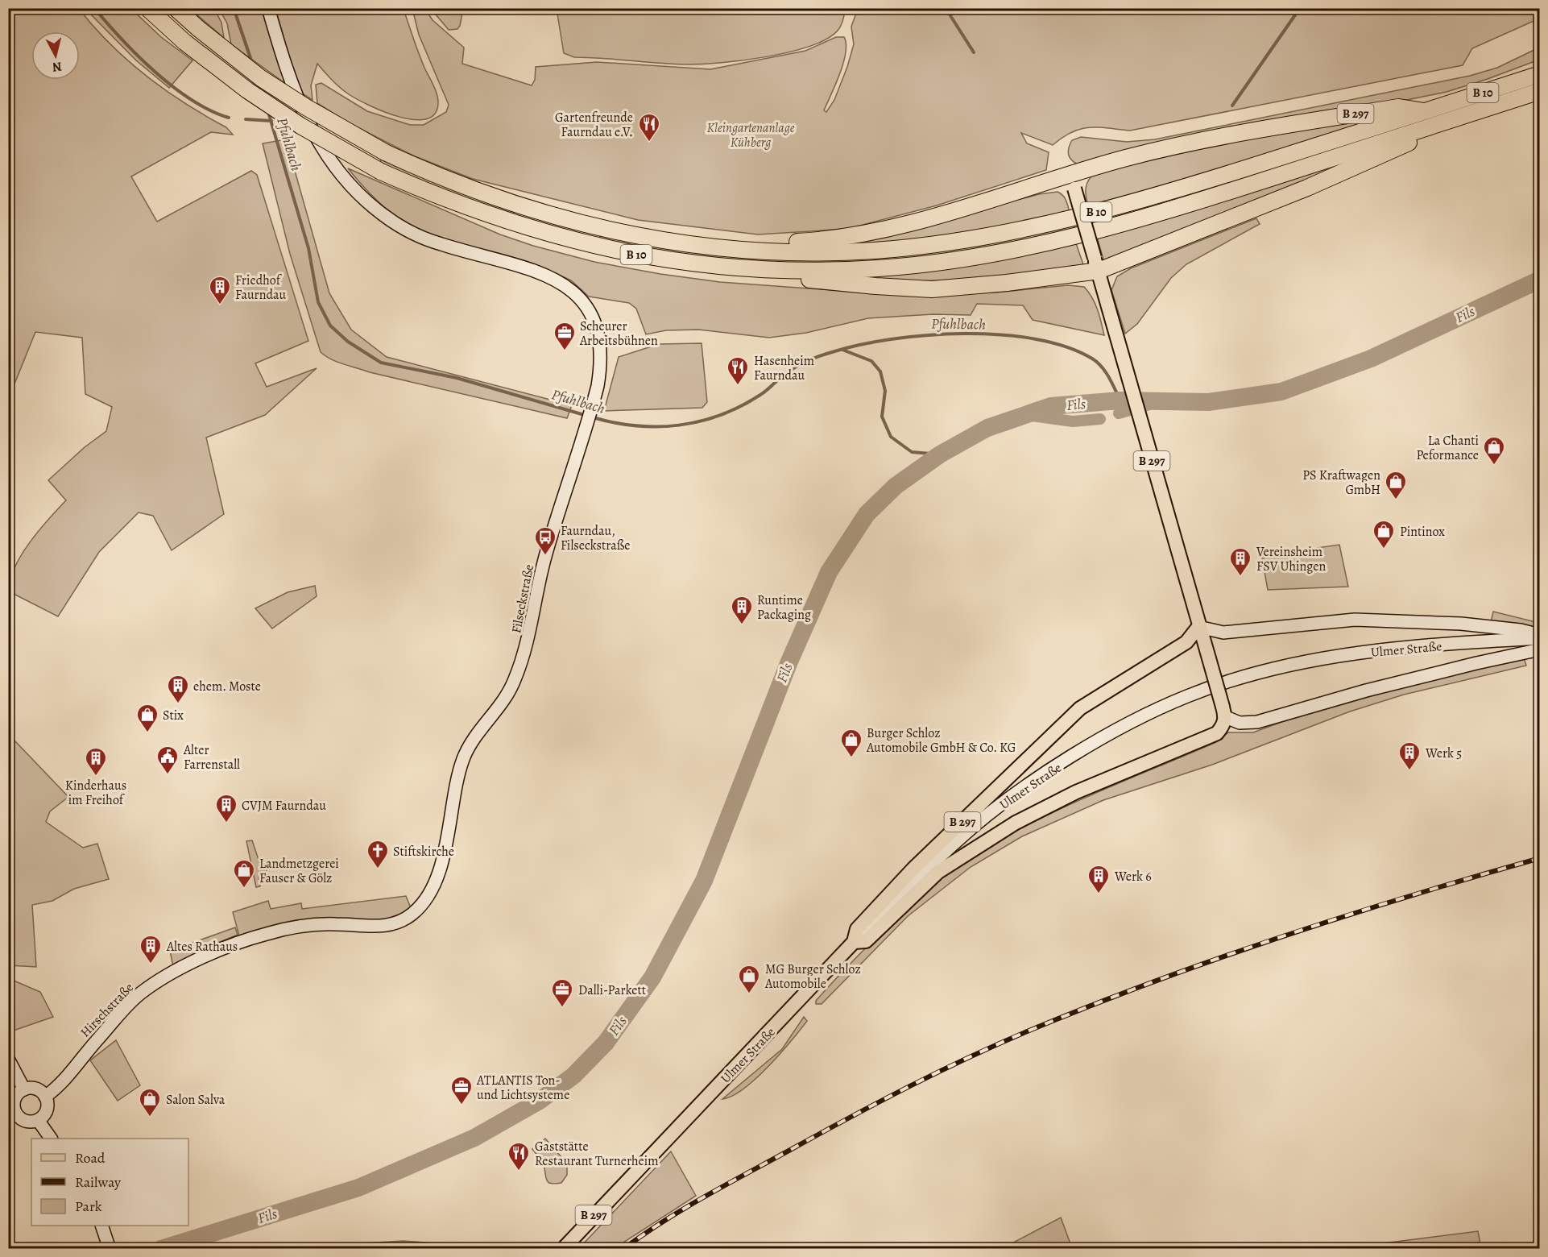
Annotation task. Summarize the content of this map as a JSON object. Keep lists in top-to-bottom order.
{
  "streets": {
    "highway": ["B 10", "B 297"],
    "main road": ["Ulmer Straße"],
    "street": ["Filseckstraße", "Hirschstraße"]
  },
  "crossings": [
    ["B 10", "B 297"],
    ["B 297", "Ulmer Straße"],
    ["Filseckstraße", "Hirschstraße"]
  ],
  "water": ["Pfuhlbach", "Fils"],
  "parks": ["Kleingartenanlage Kühberg"],
  "places": {
    "restaurant": ["Gartenfreunde Faurndau e.V.", "Hasenheim Faurndau", "Gaststätte Restaurant Turnerheim"],
    "building": [
      "Friedhof Faurndau",
      "Vereinsheim FSV Uhingen",
      "Runtime Packaging",
      "ehem. Moste",
      "Werk 5",
      "Kinderhaus im Freihof",
      "CVJM Faurndau",
      "Werk 6",
      "Altes Rathaus"
    ],
    "office": ["Scheurer Arbeitsbühnen", "Dalli-Parkett", "ATLANTIS Ton- und Lichtsysteme"],
    "shop": [
      "La Chanti Peformance",
      "PS Kraftwagen GmbH",
      "Pintinox",
      "Stix",
      "Burger Schloz Automobile GmbH & Co. KG",
      "Landmetzgerei Fauser & Gölz",
      "MG Burger Schloz Automobile",
      "Salon Salva"
    ],
    "bus stop": ["Faurndau, Filseckstraße"],
    "public building": ["Alter Farrenstall"],
    "church": ["Stiftskirche"]
  },
  "legend": ["Road", "Railway", "Park"],
  "north": "bottom"
}
